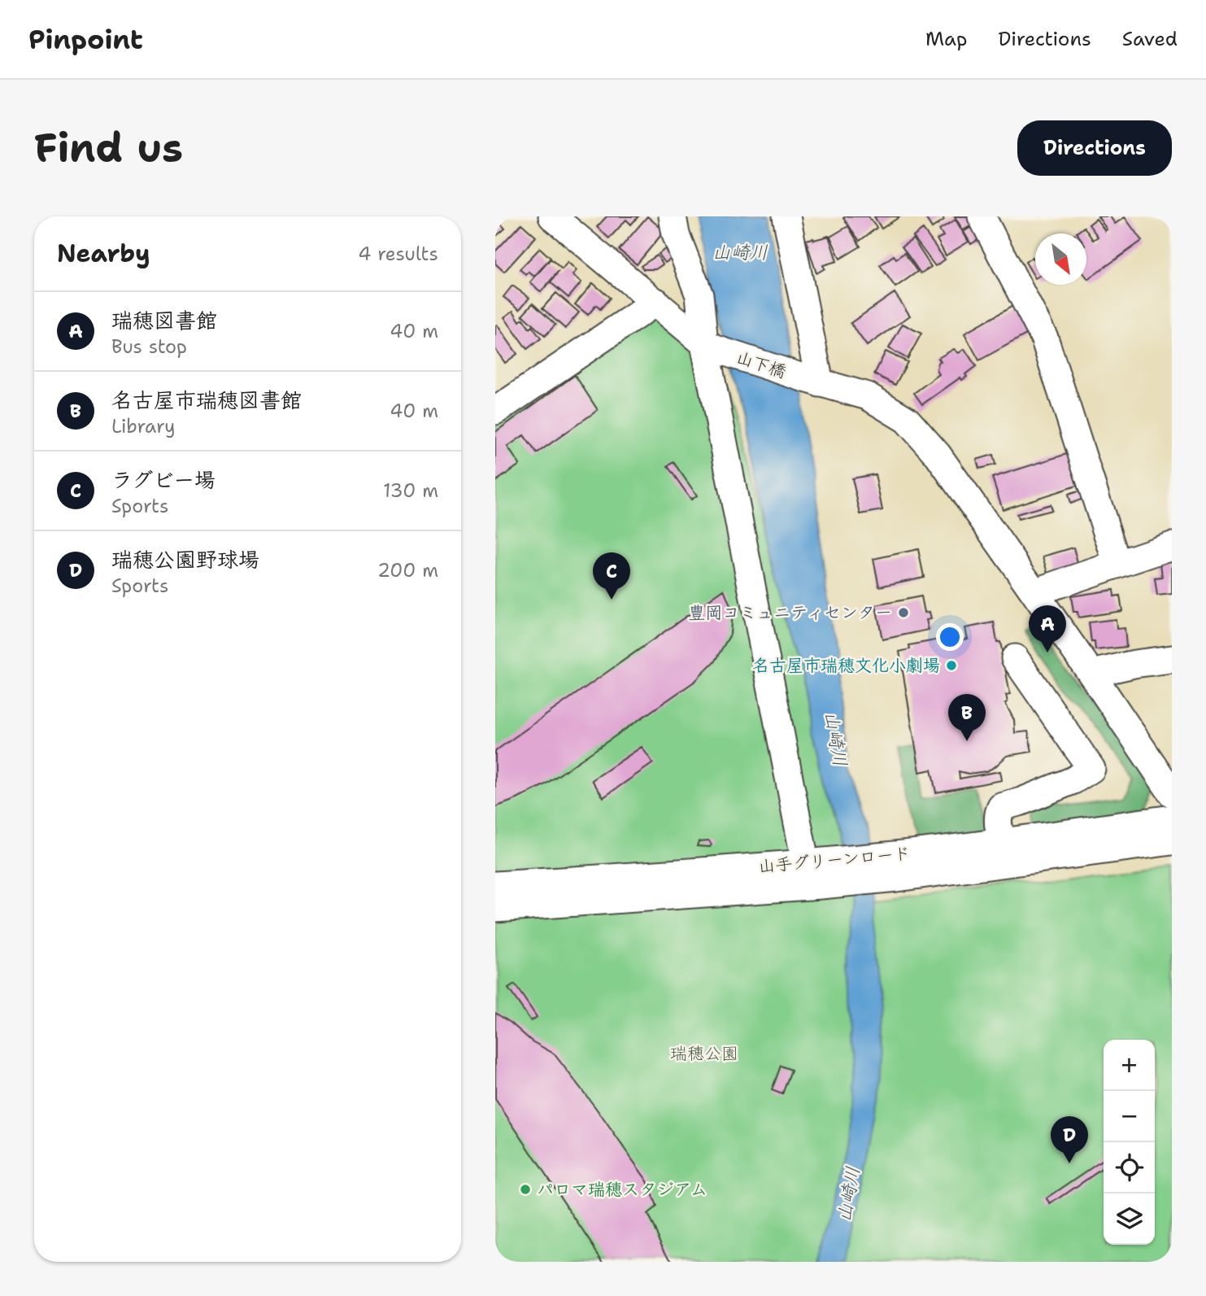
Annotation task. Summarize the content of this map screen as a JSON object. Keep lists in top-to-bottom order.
{
  "streets": {
    "street": ["山下橋", "山手グリーンロード"]
  },
  "water": ["山崎川"],
  "parks": ["瑞穂公園"],
  "places": ["豊岡コミュニティセンター", "名古屋市瑞穂文化小劇場", "パロマ瑞穂スタジアム"],
  "north": "bottom right",
  "page": {
    "header": "Pinpoint",
    "nav": ["Map", "Directions", "Saved"],
    "buttons": "Directions",
    "title": "Find us",
    "heading": ["Nearby", "4 results"],
    "list": [
      {
        "mark": "A",
        "name": "瑞穂図書館",
        "note": "Bus stop",
        "value": "40 m"
      },
      {
        "mark": "B",
        "name": "名古屋市瑞穂図書館",
        "note": "Library",
        "value": "40 m"
      },
      {
        "mark": "C",
        "name": "ラグビー場",
        "note": "Sports",
        "value": "130 m"
      },
      {
        "mark": "D",
        "name": "瑞穂公園野球場",
        "note": "Sports",
        "value": "200 m"
      }
    ],
    "pins": [
      "C",
      "A",
      "B",
      "D"
    ],
    "map_buttons": ["+", "−"]
  }
}
